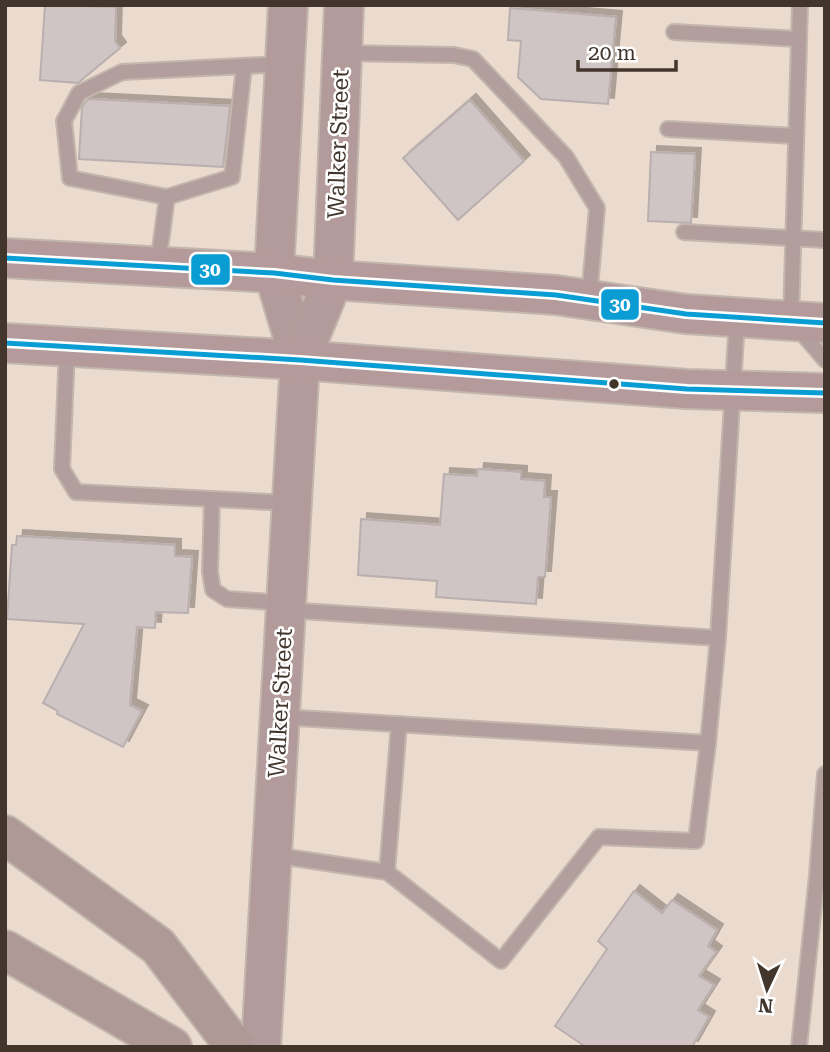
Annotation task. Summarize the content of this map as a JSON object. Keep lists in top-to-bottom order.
{
  "streets": {
    "main road": ["Walker Street"]
  },
  "lines": ["transit line 30"],
  "scale_bar": "20 m",
  "north": "bottom"
}
